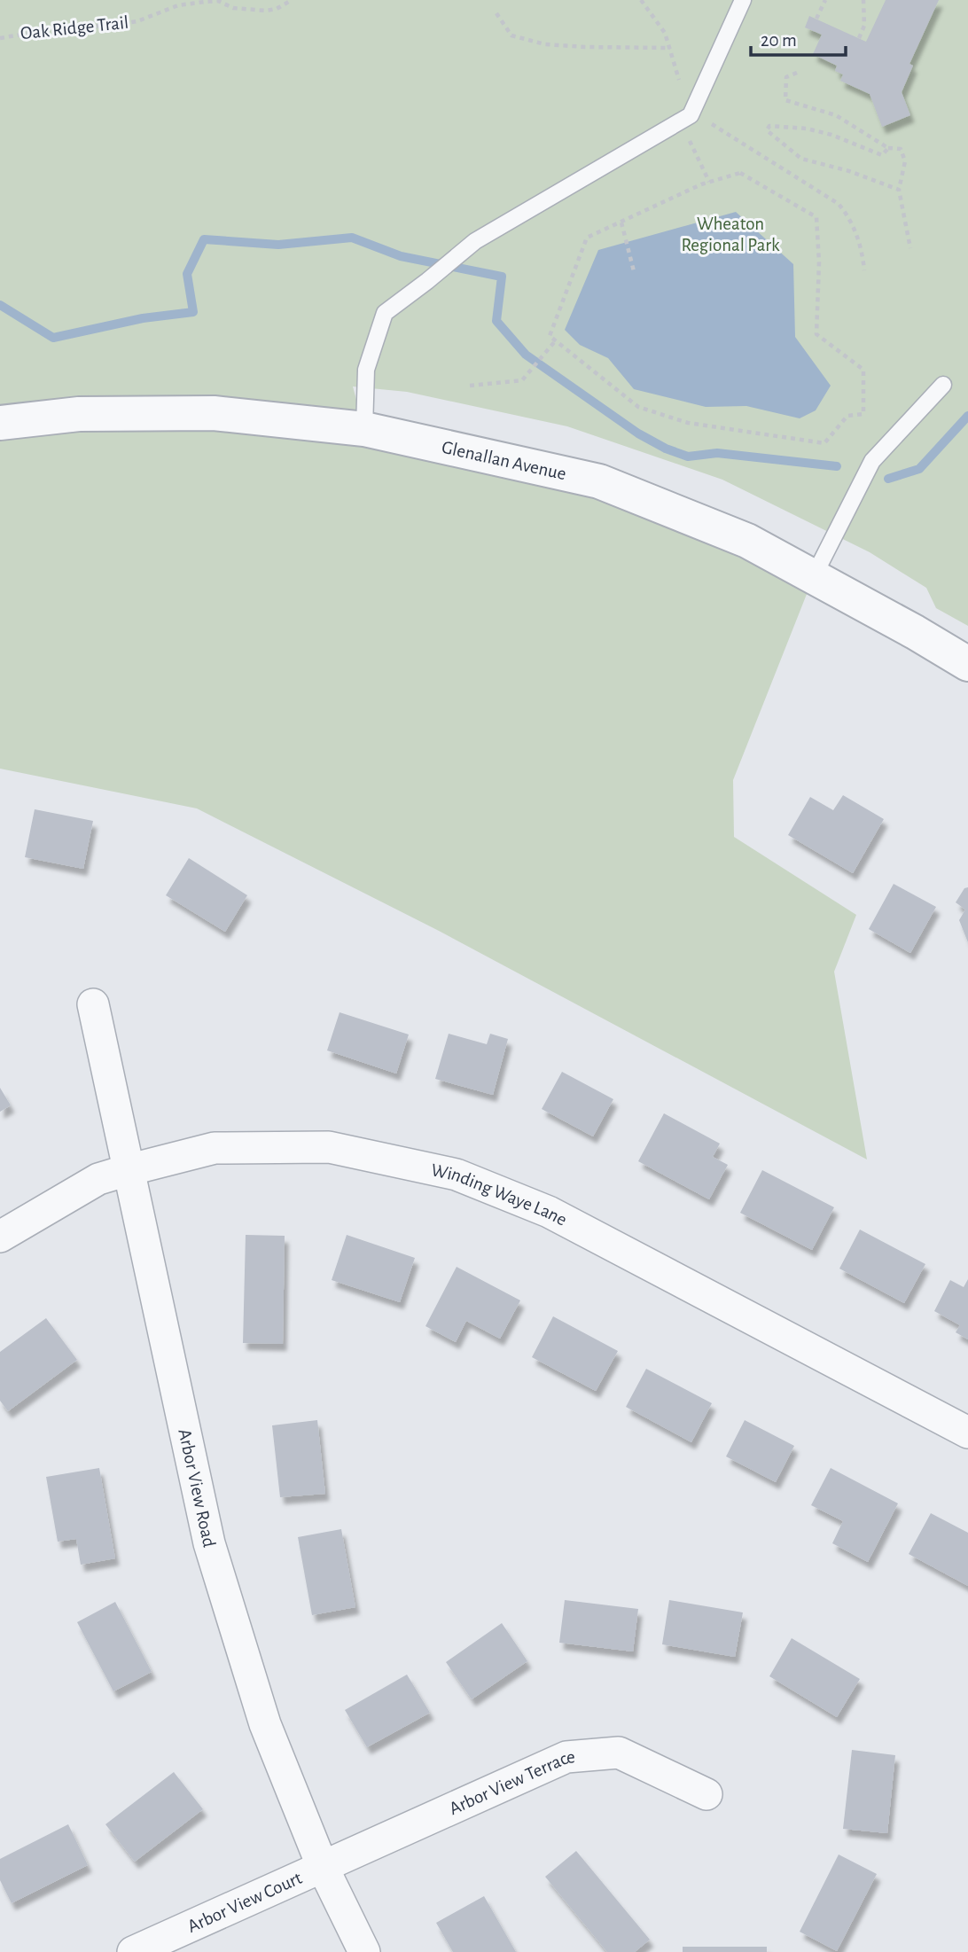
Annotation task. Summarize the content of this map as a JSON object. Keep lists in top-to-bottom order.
{
  "streets": {
    "street": [
      "Glenallan Avenue",
      "Winding Waye Lane",
      "Arbor View Road",
      "Arbor View Terrace",
      "Arbor View Court"
    ],
    "path": ["Oak Ridge Trail"]
  },
  "crossings": [
    ["Winding Waye Lane", "Arbor View Road"],
    ["Arbor View Road", "Arbor View Terrace"],
    ["Arbor View Road", "Arbor View Court"],
    ["Arbor View Terrace", "Arbor View Court"]
  ],
  "parks": ["Wheaton Regional Park"],
  "scale_bar": "20 m"
}
